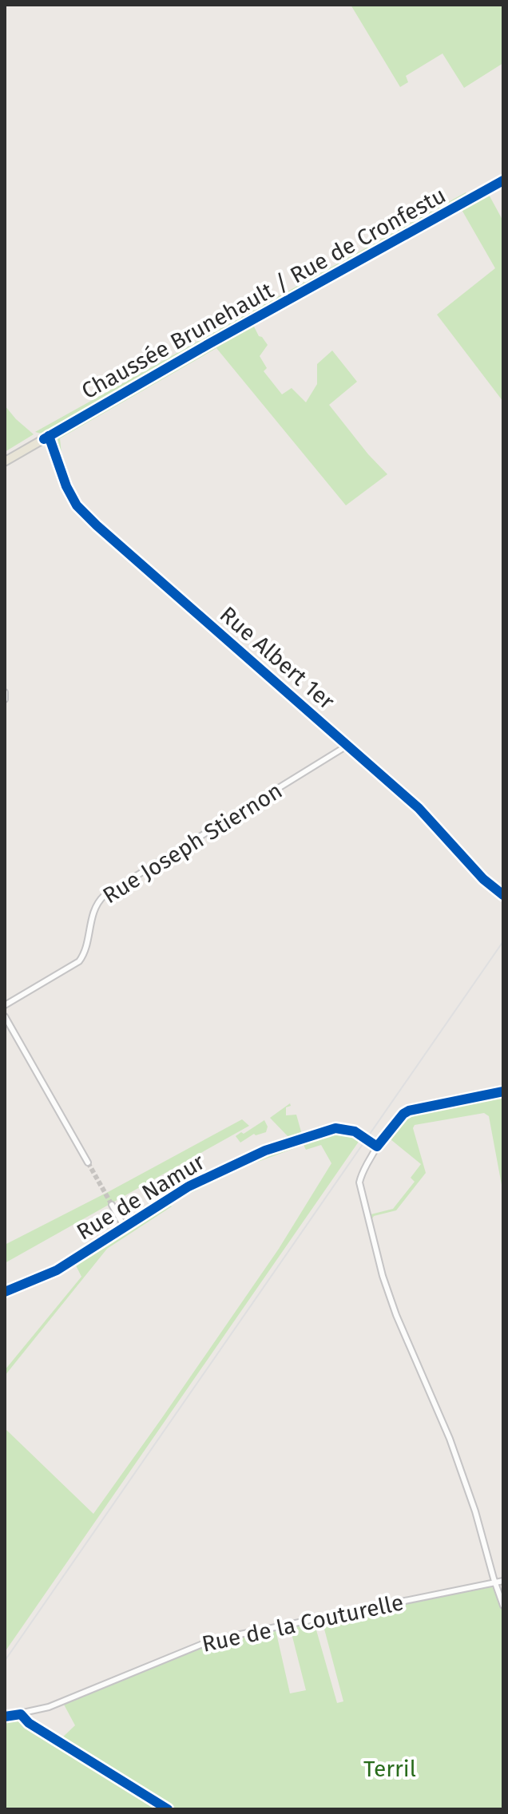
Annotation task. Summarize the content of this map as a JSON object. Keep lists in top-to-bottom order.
{
  "streets": {
    "main road": ["Chaussée Brunehault / Rue de Cronfestu"],
    "street": [
      "Rue Albert 1er",
      "Rue Joseph Stiernon",
      "Rue de Namur",
      "Rue de la Couturelle"
    ]
  },
  "crossings": [
    ["Chaussée Brunehault / Rue de Cronfestu", "Rue Albert 1er"],
    ["Rue Albert 1er", "Rue Joseph Stiernon"]
  ],
  "parks": ["Terril"]
}
